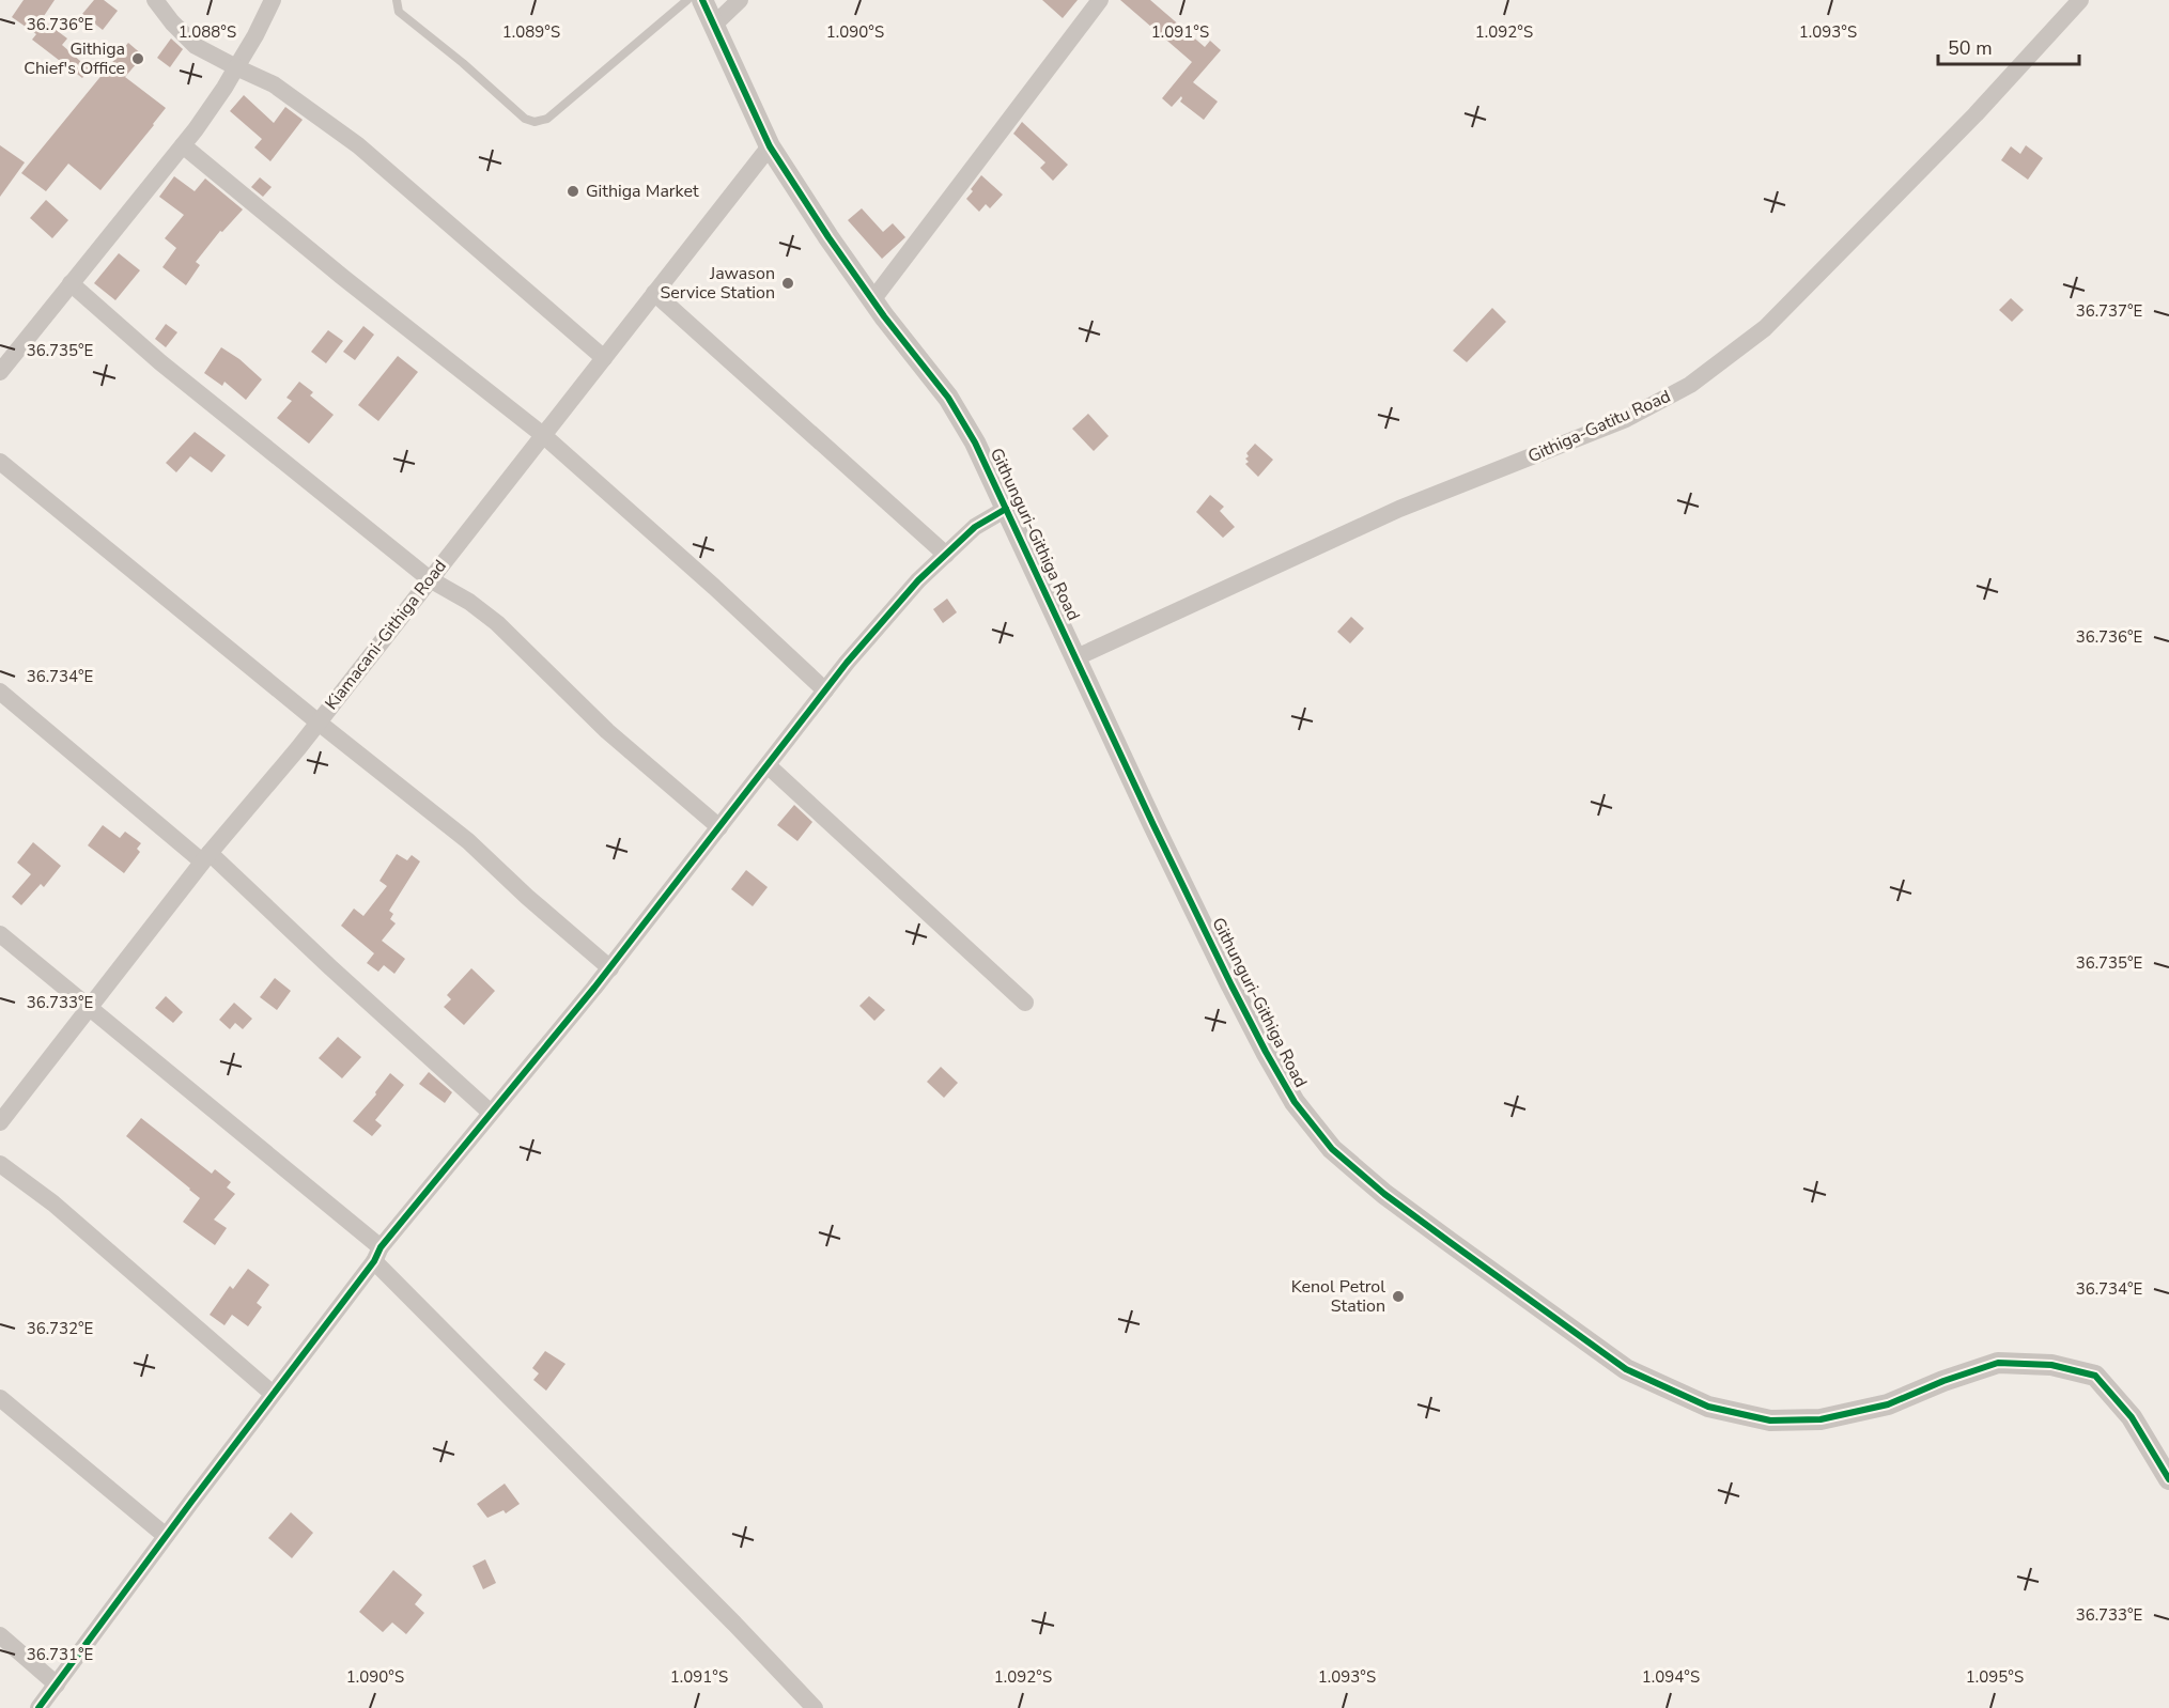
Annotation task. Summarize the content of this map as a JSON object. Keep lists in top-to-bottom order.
{
  "streets": {
    "street": ["Githiga-Gatitu Road", "Githunguri-Githiga Road", "Kiamacani-Githiga Road"]
  },
  "crossings": [
    ["Githiga-Gatitu Road", "Githunguri-Githiga Road"],
    ["Githunguri-Githiga Road", "Kiamacani-Githiga Road"]
  ],
  "places": [
    "Githiga Chief's Office",
    "Githiga Market",
    "Jawason Service Station",
    "Kenol Petrol Station"
  ],
  "scale_bar": "50 m",
  "coordinates": [
    "36.736°E",
    "1.088°S",
    "1.089°S",
    "1.090°S",
    "1.091°S",
    "1.092°S",
    "1.093°S",
    "36.737°E",
    "36.735°E",
    "36.734°E",
    "36.733°E",
    "36.732°E",
    "36.731°E",
    "1.094°S",
    "1.095°S"
  ]
}
